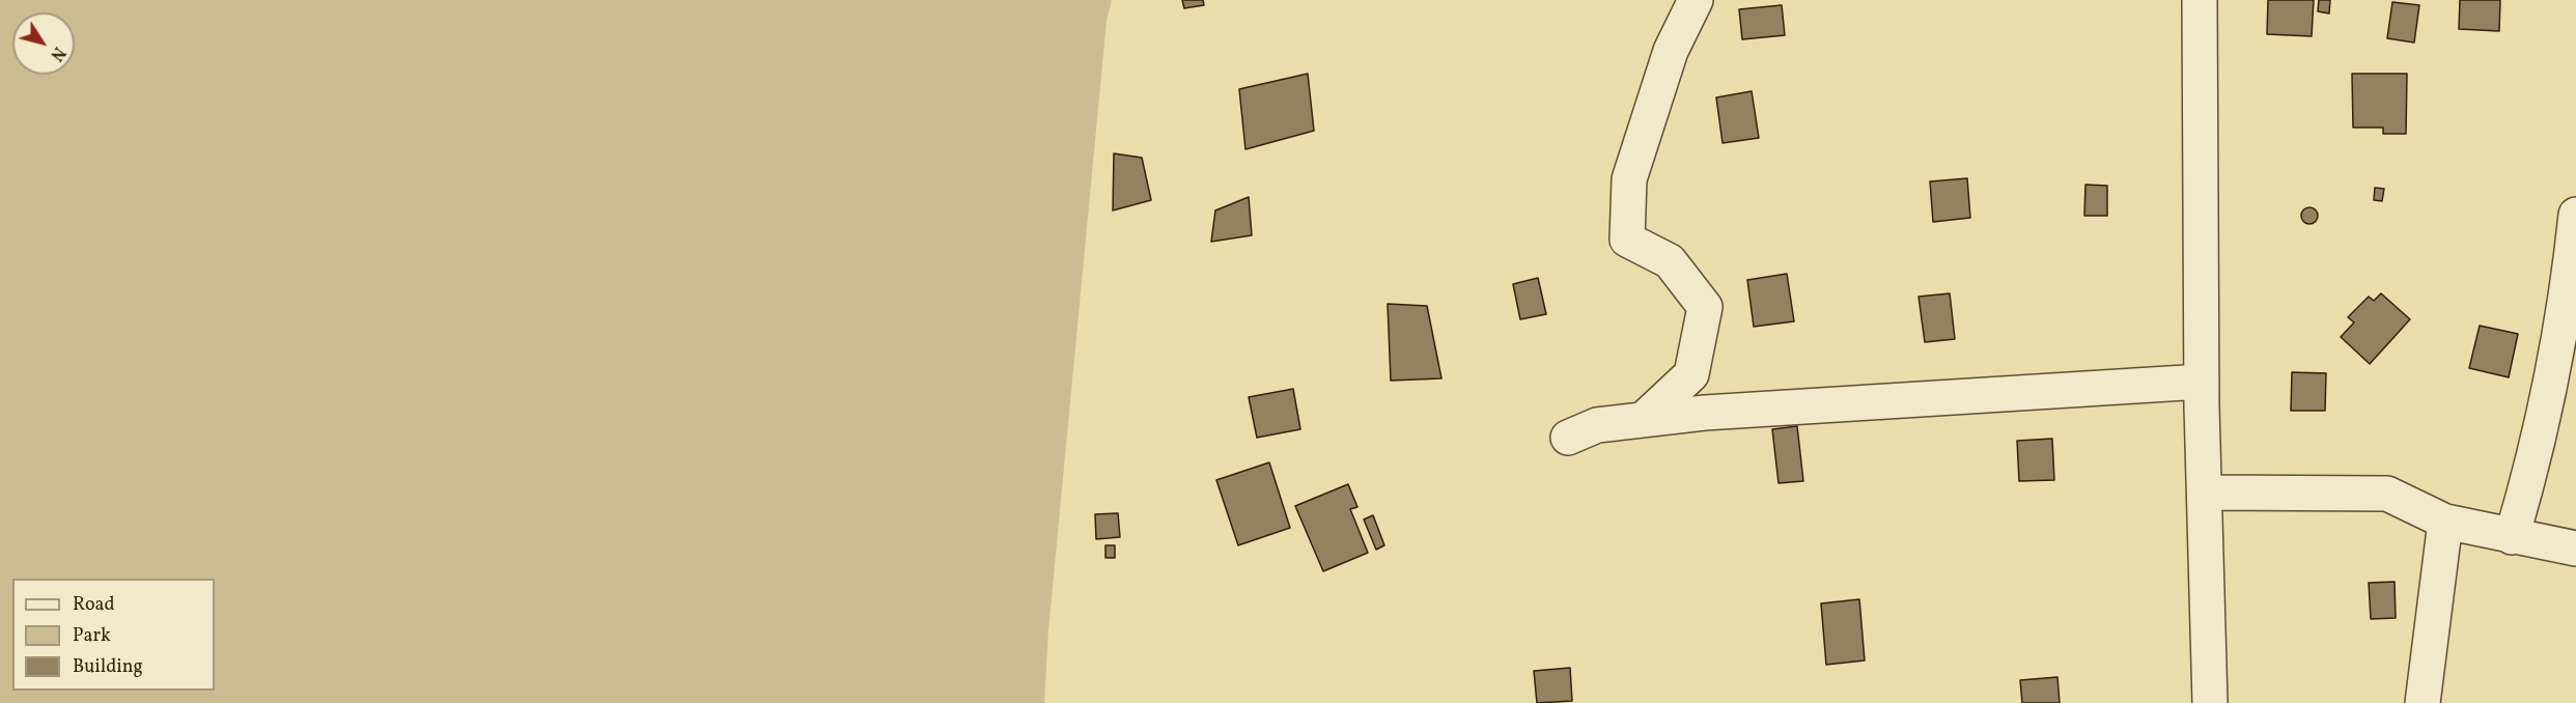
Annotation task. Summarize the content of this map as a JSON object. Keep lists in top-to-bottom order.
{
  "legend": ["Road", "Park", "Building"],
  "north": "bottom right"
}
